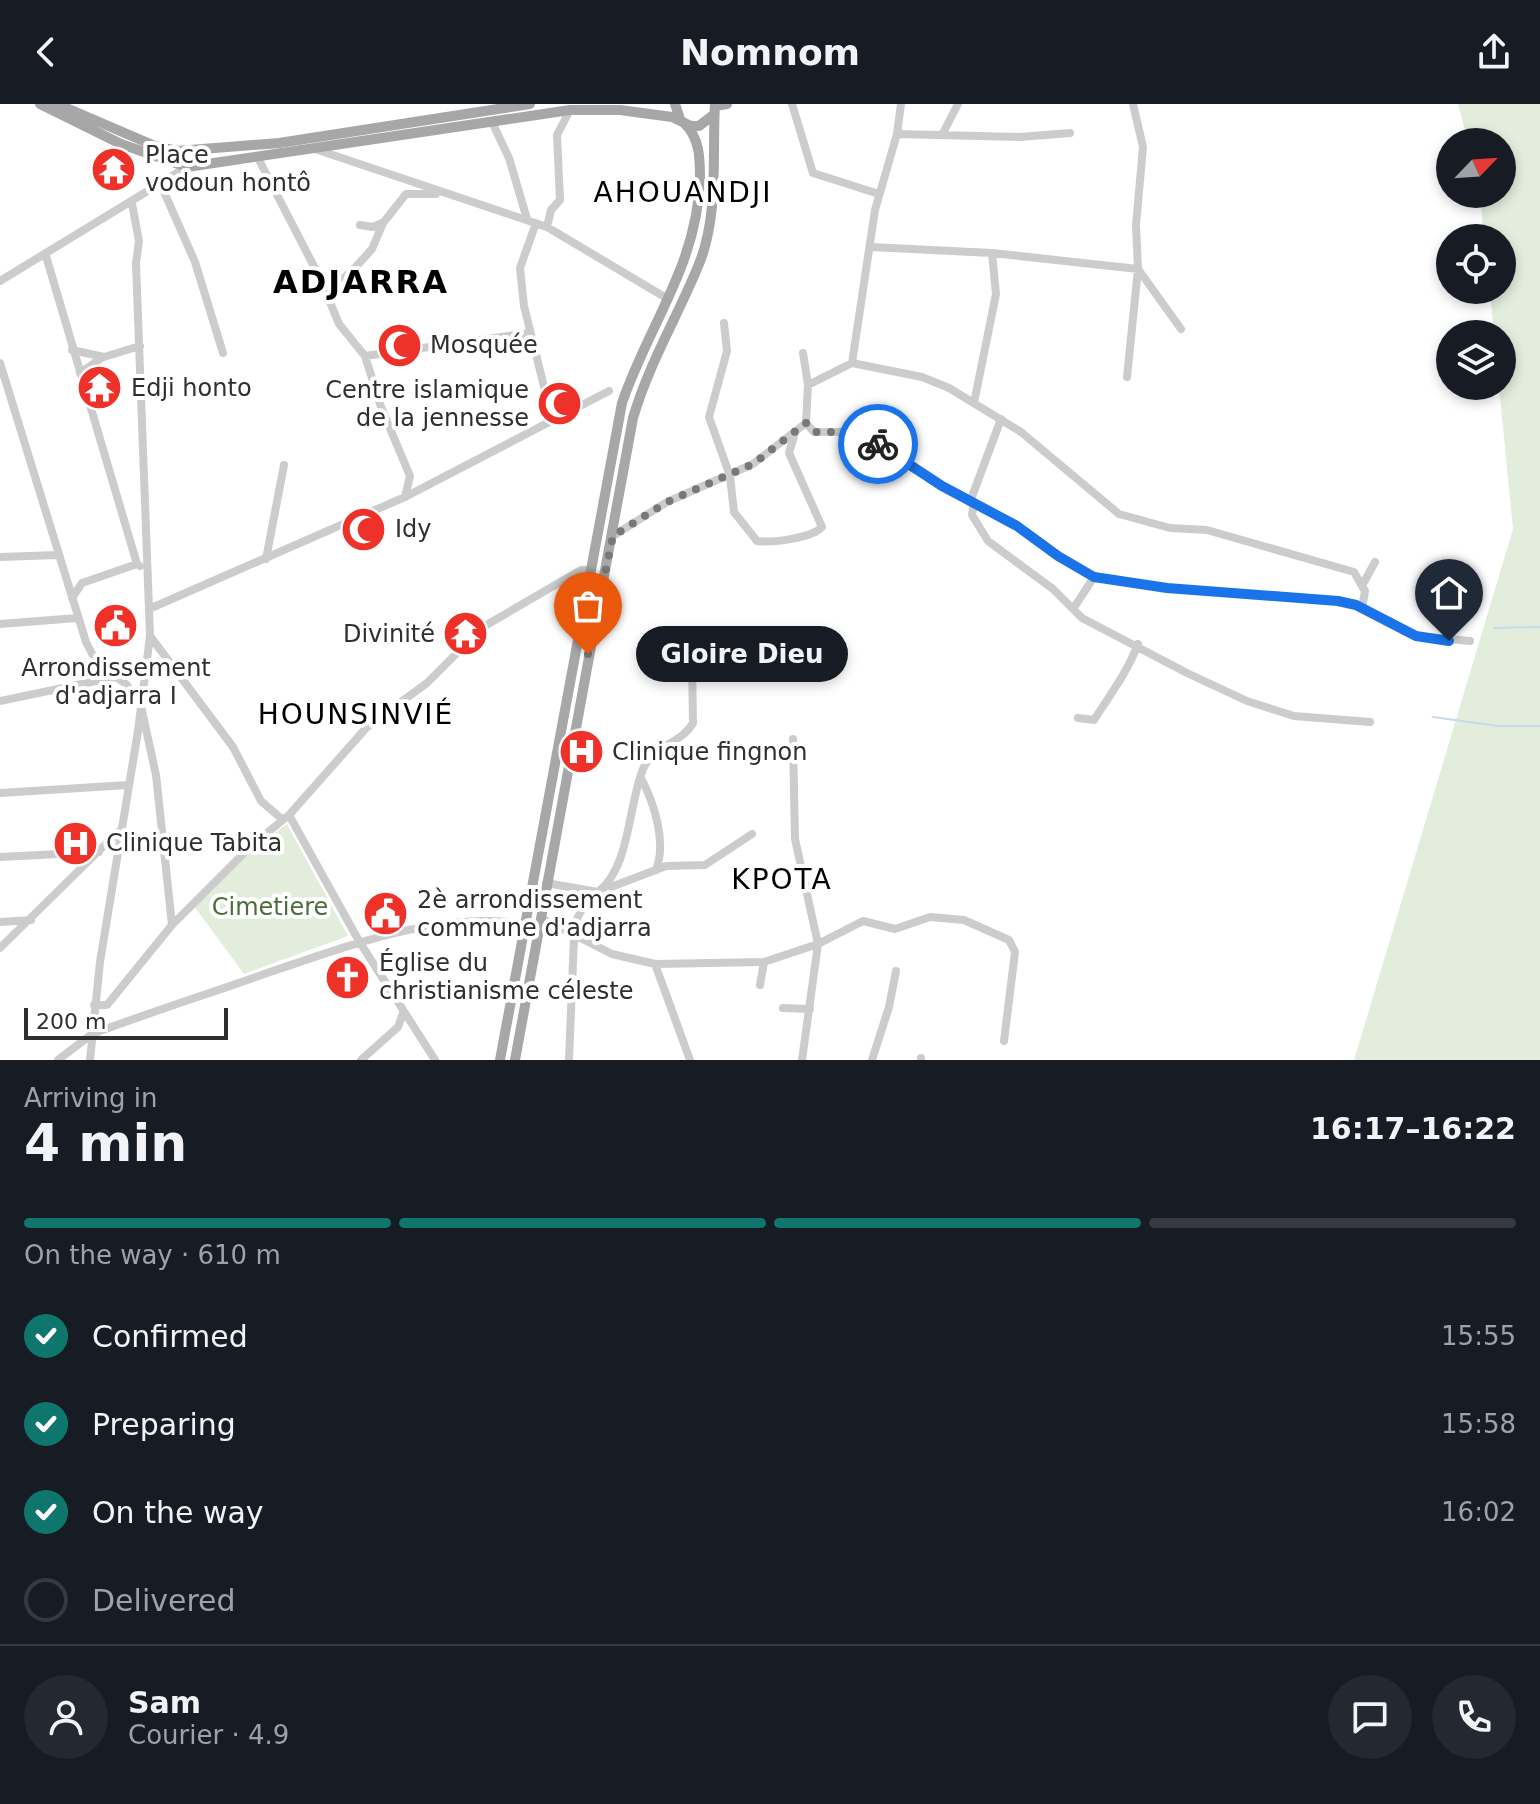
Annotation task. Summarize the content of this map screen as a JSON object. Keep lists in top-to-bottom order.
{
  "districts": [
    "AHOUANDJI",
    "ADJARRA",
    "HOUNSINVIÉ",
    "KPOTA"
  ],
  "parks": ["Cimetiere"],
  "places": {
    "temple": ["Place vodoun hontô", "Edji honto", "Divinité"],
    "mosque": ["Mosquée", "Centre islamique de la jennesse", "Idy"],
    "public building": ["Arrondissement d'adjarra I", "2è arrondissement commune d'adjarra"],
    "other": ["Gloire Dieu"],
    "hospital": ["Clinique fingnon", "Clinique Tabita"],
    "church": ["Église du christianisme céleste"]
  },
  "scale_bar": "200 m",
  "north": "top right",
  "page": {
    "header": "Nomnom",
    "bubble": "Gloire Dieu",
    "scale": "200 m",
    "heading": ["4 min", "Arriving in", "16:17–16:22"],
    "panel": ["Sam", "Courier · 4.9"],
    "bar": "On the way · 610 m",
    "list": [
      ["Confirmed", "15:55"],
      ["Preparing", "15:58"],
      ["On the way", "16:02"],
      "Delivered"
    ]
  }
}
